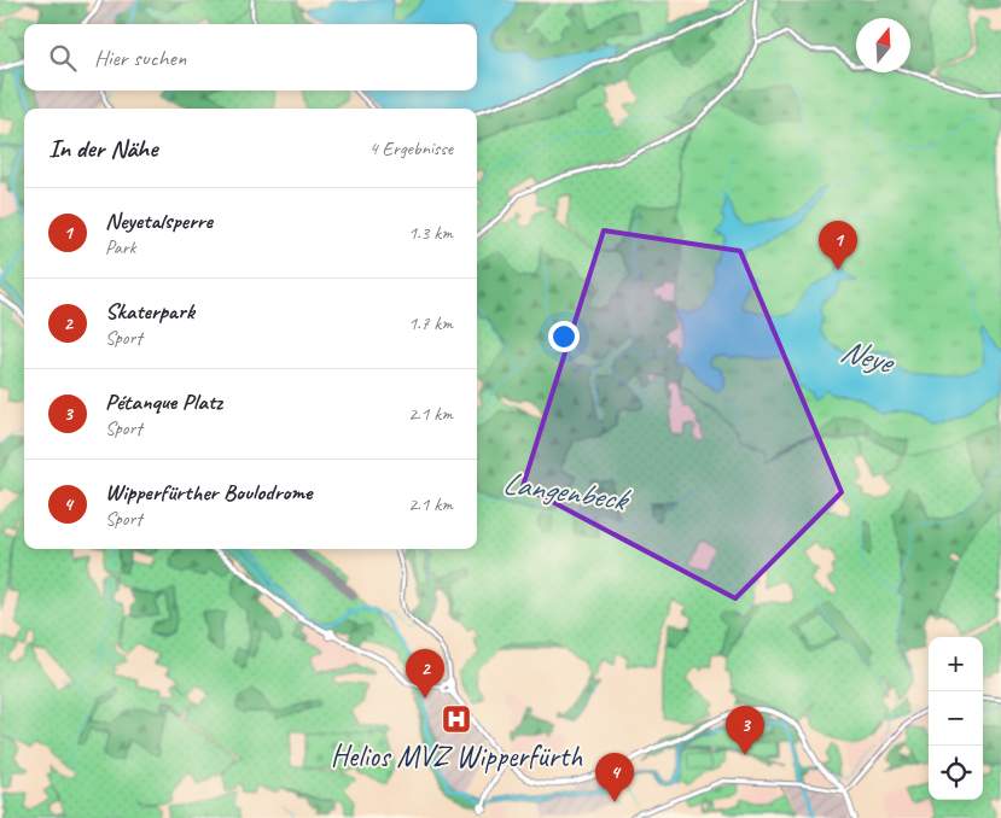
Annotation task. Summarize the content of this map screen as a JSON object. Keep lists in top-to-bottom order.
{
  "water": ["Neye", "Langenbeck"],
  "places": {
    "hospital": ["Helios MVZ Wipperfürth"]
  },
  "north": "top",
  "page": {
    "search": "Hier suchen",
    "heading": ["In der Nähe", "4 Ergebnisse"],
    "list": [
      {
        "mark": "1",
        "name": "Neyetalsperre",
        "note": "Park",
        "value": "1.3 km"
      },
      {
        "mark": "2",
        "name": "Skaterpark",
        "note": "Sport",
        "value": "1.7 km"
      },
      {
        "mark": "3",
        "name": "Pétanque Platz",
        "note": "Sport",
        "value": "2.1 km"
      },
      {
        "mark": "4",
        "name": "Wipperfürther Boulodrome",
        "note": "Sport",
        "value": "2.1 km"
      }
    ],
    "pins": [
      "1",
      "2",
      "3",
      "4"
    ],
    "map_buttons": ["+", "−"]
  }
}
